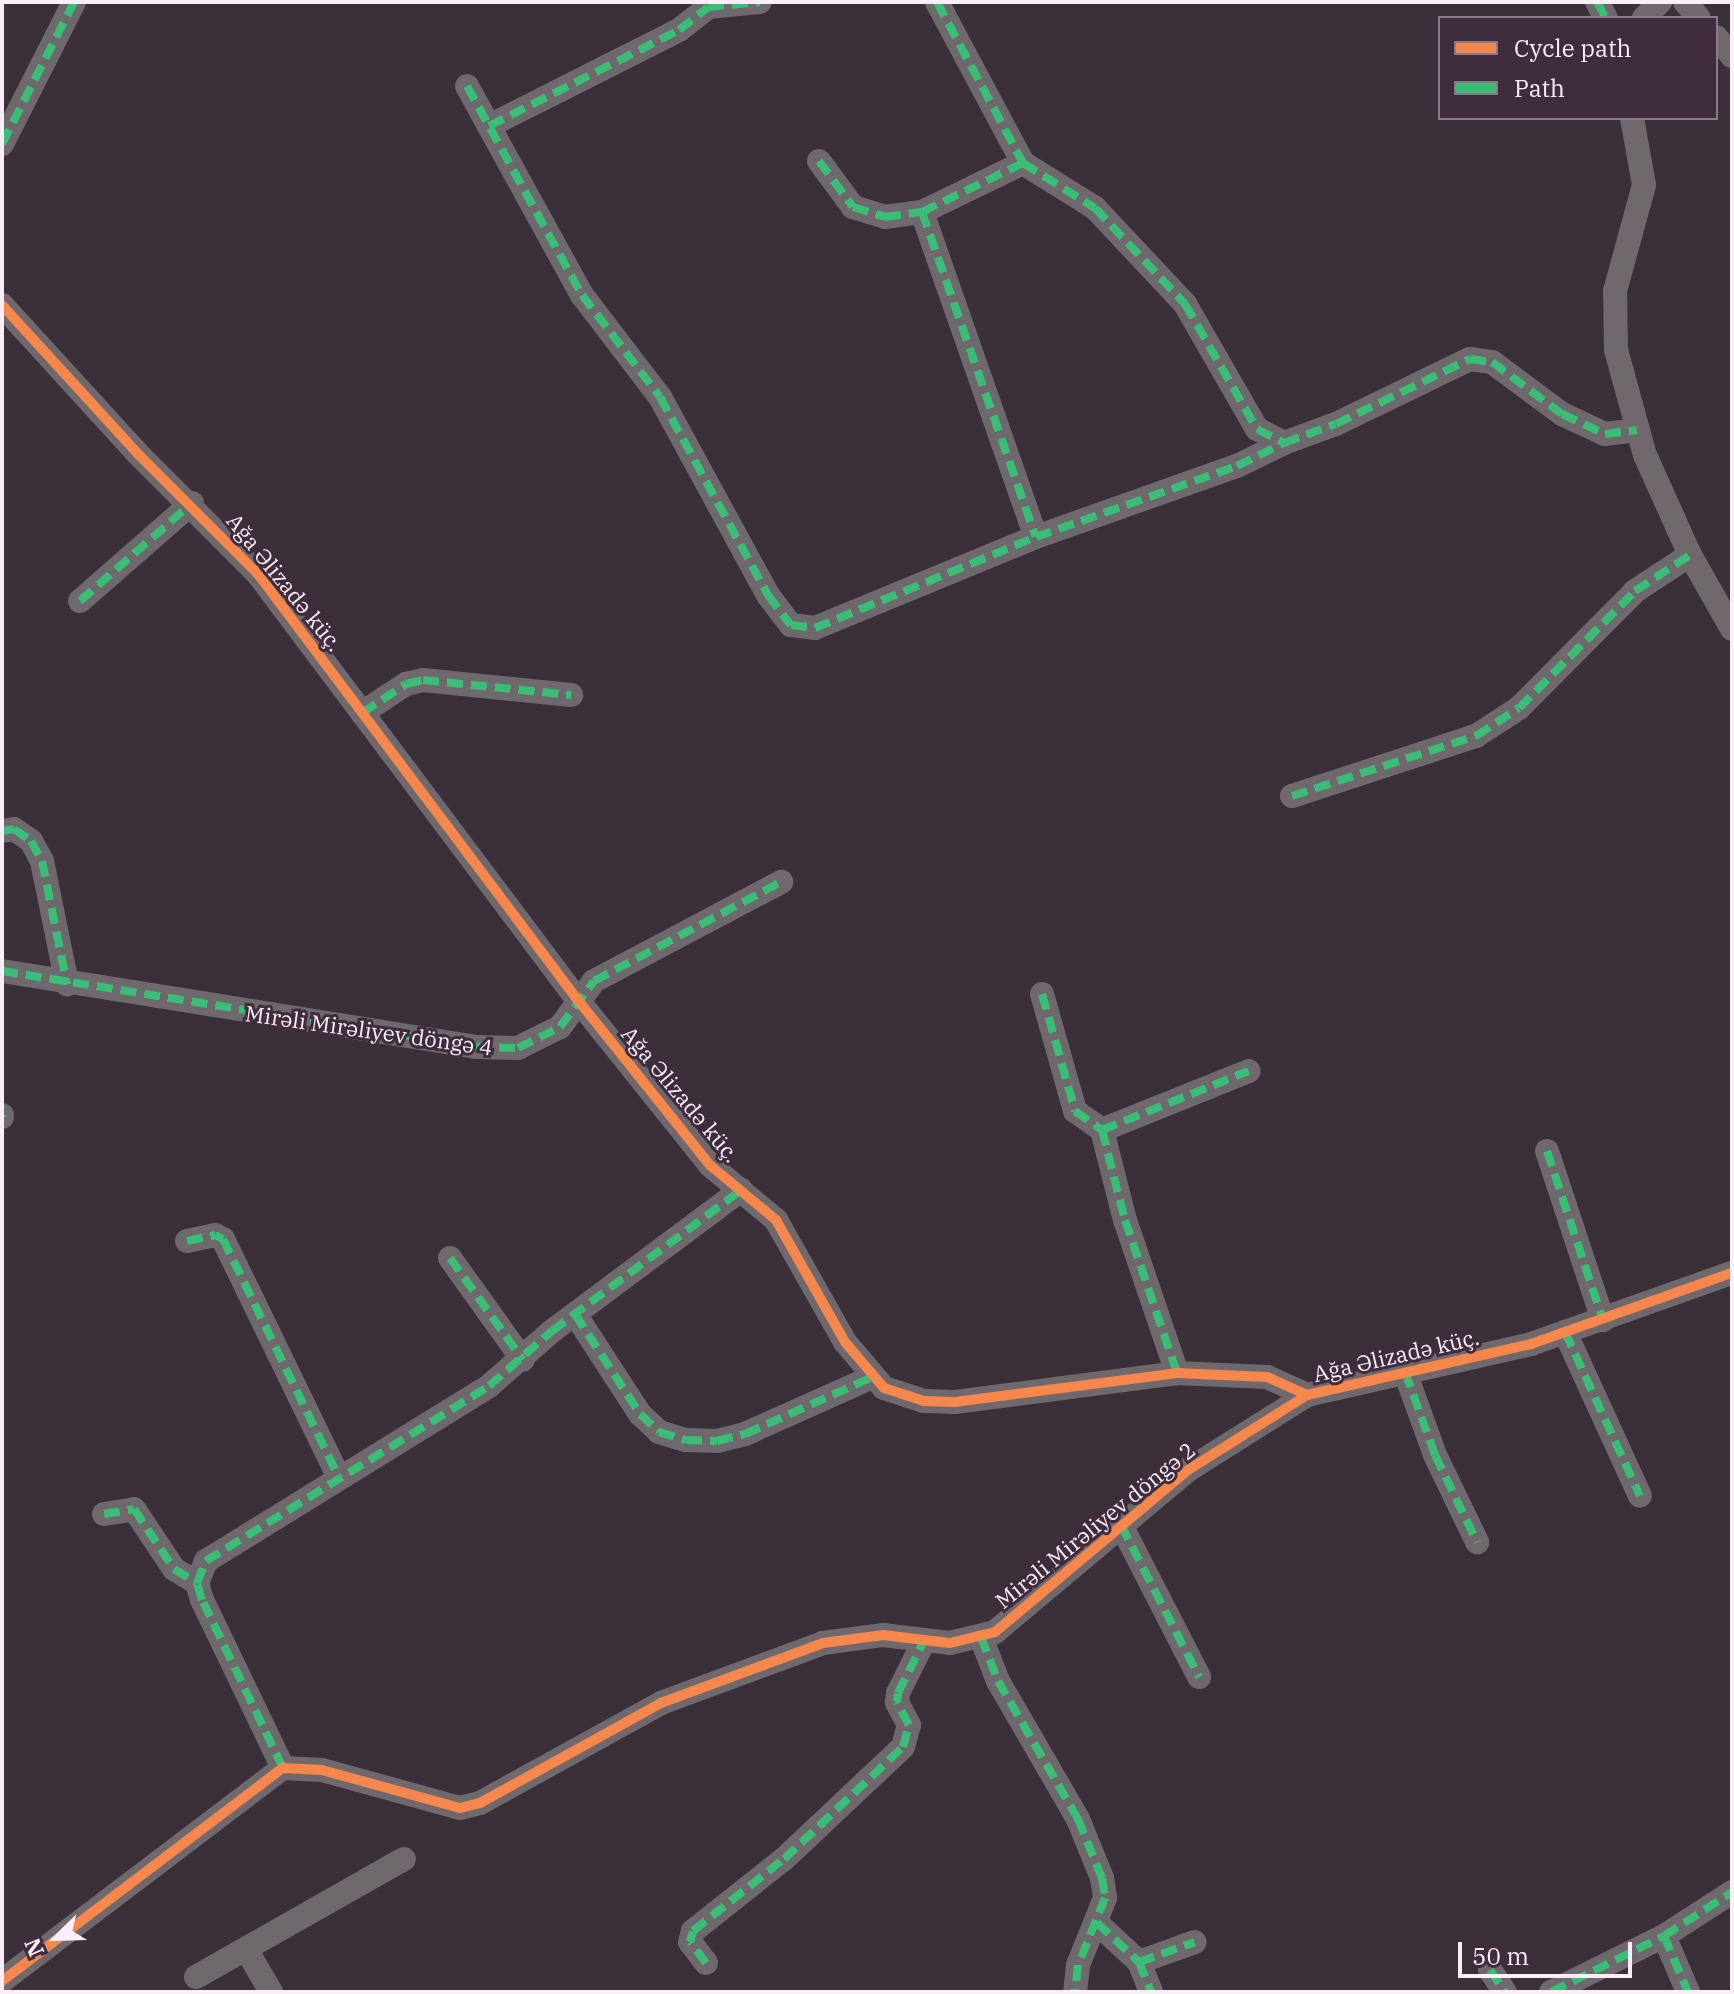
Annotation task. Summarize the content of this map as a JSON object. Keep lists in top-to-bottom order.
{
  "streets": {
    "street": ["Ağa Əlizadə küç.", "Mirəli Mirəliyev döngə 4", "Mirəli Mirəliyev döngə 2"]
  },
  "crossings": [
    ["Ağa Əlizadə küç.", "Mirəli Mirəliyev döngə 4"],
    ["Ağa Əlizadə küç.", "Mirəli Mirəliyev döngə 2"]
  ],
  "legend": ["Cycle path", "Path"],
  "scale_bar": "50 m",
  "north": "bottom left"
}
